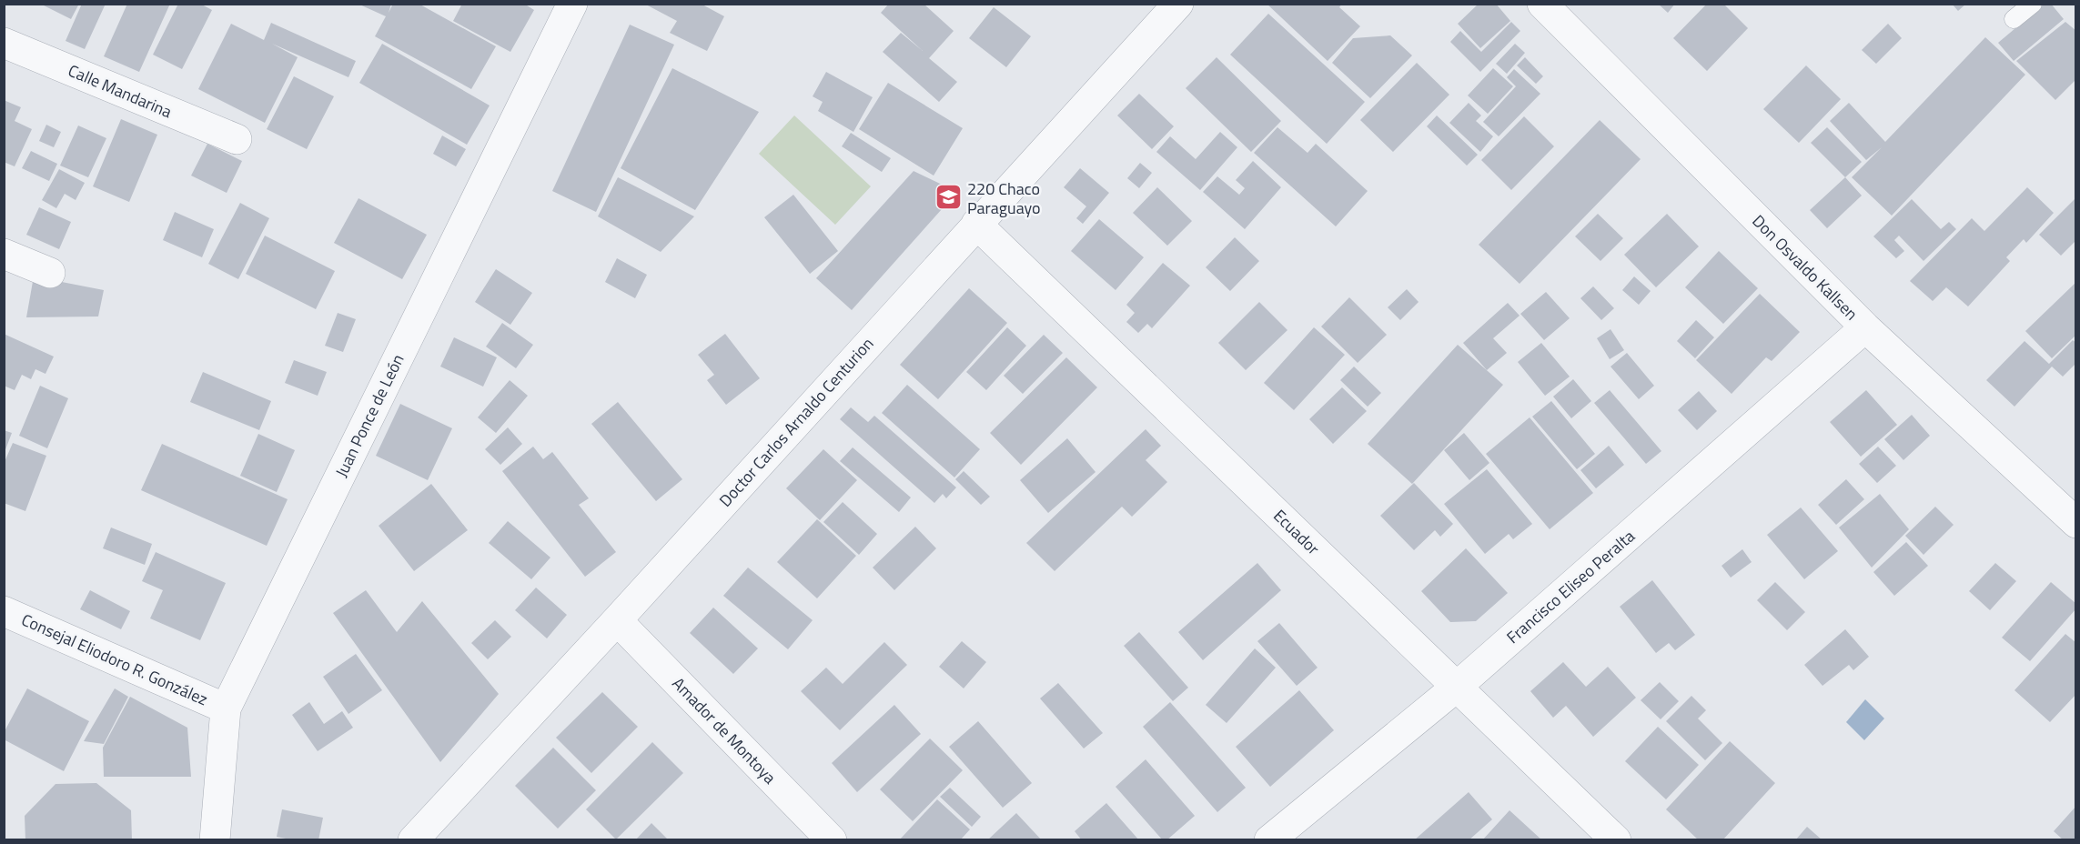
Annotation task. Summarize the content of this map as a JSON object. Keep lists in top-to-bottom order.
{
  "streets": {
    "street": [
      "Calle Mandarina",
      "Don Osvaldo Kallsen",
      "Juan Ponce de León",
      "Doctor Carlos Arnaldo Centurion",
      "Ecuador",
      "Francisco Eliseo Peralta",
      "Consejal Eliodoro R. González",
      "Amador de Montoya"
    ]
  },
  "crossings": [
    ["Don Osvaldo Kallsen", "Francisco Eliseo Peralta"],
    ["Juan Ponce de León", "Consejal Eliodoro R. González"],
    ["Doctor Carlos Arnaldo Centurion", "Ecuador"],
    ["Doctor Carlos Arnaldo Centurion", "Amador de Montoya"],
    ["Ecuador", "Francisco Eliseo Peralta"]
  ],
  "places": {
    "school or university": ["220 Chaco Paraguayo"]
  }
}
